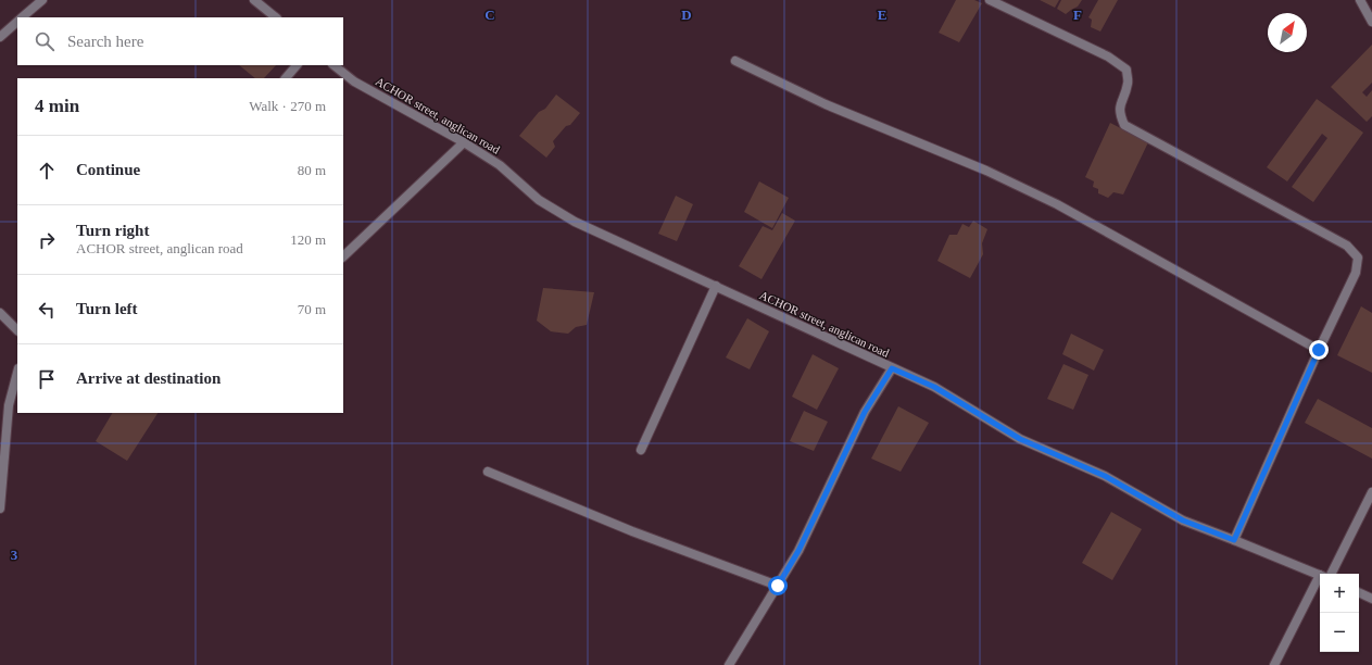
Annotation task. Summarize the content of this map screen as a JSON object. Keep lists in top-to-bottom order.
{
  "streets": {
    "street": ["ACHOR street, anglican road"]
  },
  "north": "top right",
  "page": {
    "search": "Search here",
    "heading": ["4 min", "Walk · 270 m"],
    "list": [
      ["Continue", "80 m"],
      ["Turn right", "ACHOR street, anglican road", "120 m"],
      ["Turn left", "70 m"],
      "Arrive at destination"
    ],
    "map_buttons": ["+", "−"]
  },
  "grid": {
    "columns": [
      "C",
      "D",
      "E",
      "F"
    ],
    "rows": ["3"]
  }
}
